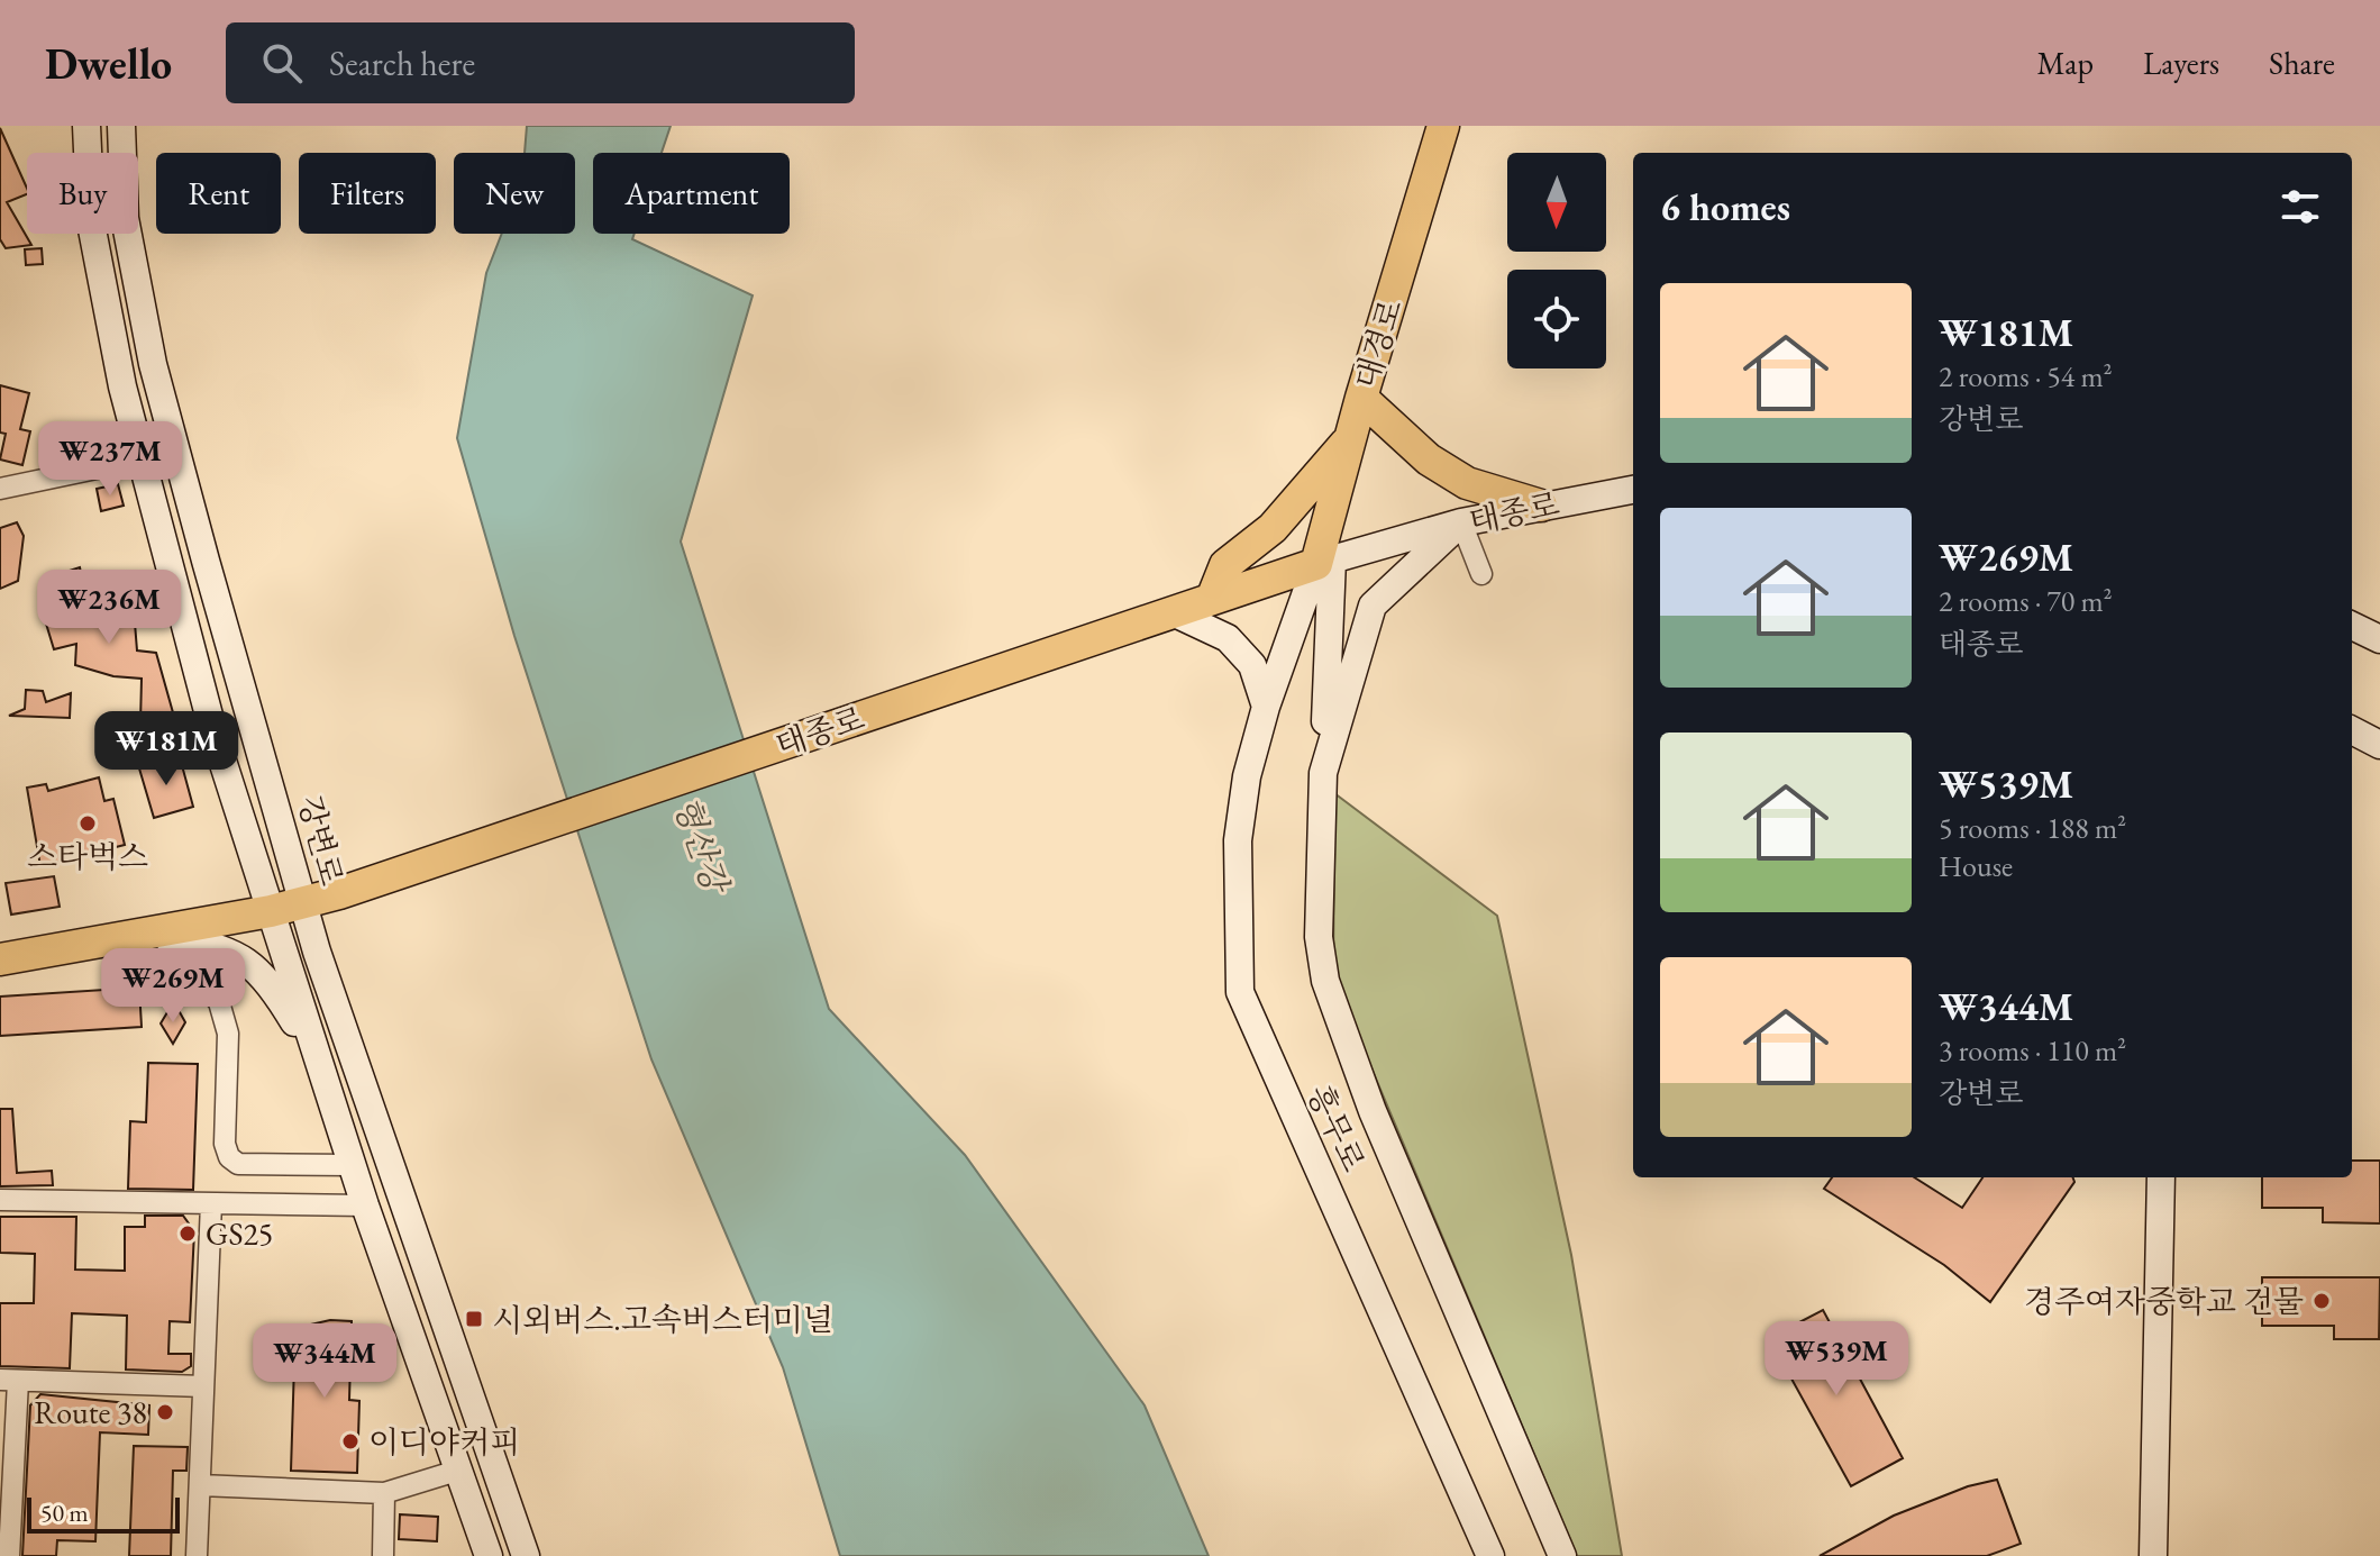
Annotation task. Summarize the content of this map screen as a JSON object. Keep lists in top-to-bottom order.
{
  "streets": {
    "main road": ["대경로", "태종로"],
    "street": ["강변로", "흥무로"]
  },
  "crossings": [
    ["대경로", "태종로"],
    ["대경로", "흥무로"],
    ["태종로", "강변로"],
    ["태종로", "흥무로"]
  ],
  "water": ["형산강"],
  "places": {
    "other": [
      "스타벅스",
      "GS25",
      "경주여자중학교 건물",
      "Route 38",
      "이디야커피"
    ],
    "transit": ["시외버스.고속버스터미널"]
  },
  "scale_bar": "50 m",
  "north": "bottom",
  "page": {
    "header": "Dwello",
    "search": "Search here",
    "nav": ["Map", "Layers", "Share"],
    "chip": [
      "Buy",
      "Rent",
      "Filters",
      "New",
      "Apartment"
    ],
    "heading": "6 homes",
    "list": [
      {
        "name": "₩181M",
        "note": "2 rooms · 54 m² · 강변로"
      },
      {
        "name": "₩269M",
        "note": "2 rooms · 70 m² · 태종로"
      },
      {
        "name": "₩539M",
        "note": "5 rooms · 188 m² · House"
      },
      {
        "name": "₩344M",
        "note": "3 rooms · 110 m² · 강변로"
      }
    ],
    "price": [
      "₩237M",
      "₩236M",
      "₩181M",
      "₩269M",
      "₩539M",
      "₩344M"
    ],
    "scale": "50 m"
  }
}
